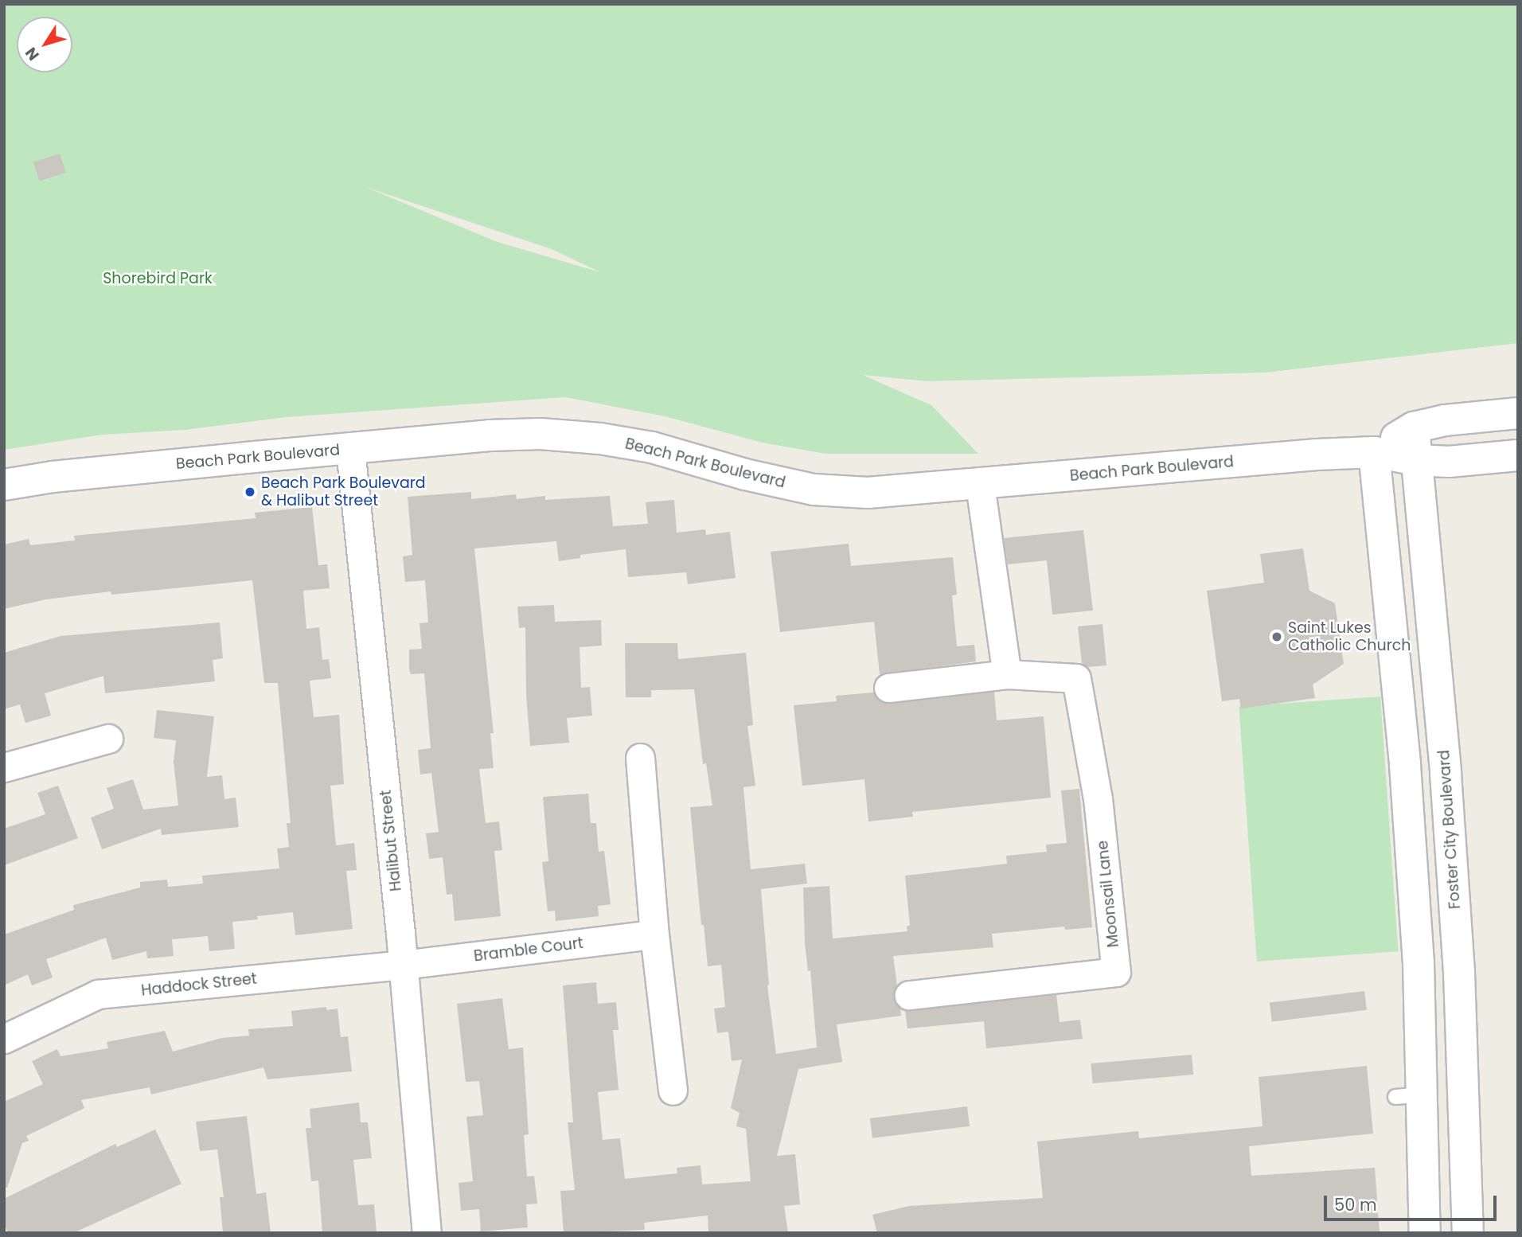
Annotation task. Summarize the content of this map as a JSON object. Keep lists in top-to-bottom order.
{
  "streets": {
    "main road": ["Beach Park Boulevard", "Foster City Boulevard"],
    "street": [
      "Halibut Street",
      "Moonsail Lane",
      "Bramble Court",
      "Haddock Street"
    ]
  },
  "crossings": [
    ["Beach Park Boulevard", "Foster City Boulevard"],
    ["Beach Park Boulevard", "Halibut Street"],
    ["Halibut Street", "Bramble Court"],
    ["Halibut Street", "Haddock Street"],
    ["Bramble Court", "Haddock Street"]
  ],
  "parks": ["Shorebird Park"],
  "places": ["Beach Park Boulevard & Halibut Street", "Saint Lukes Catholic Church"],
  "scale_bar": "50 m",
  "north": "bottom left"
}
